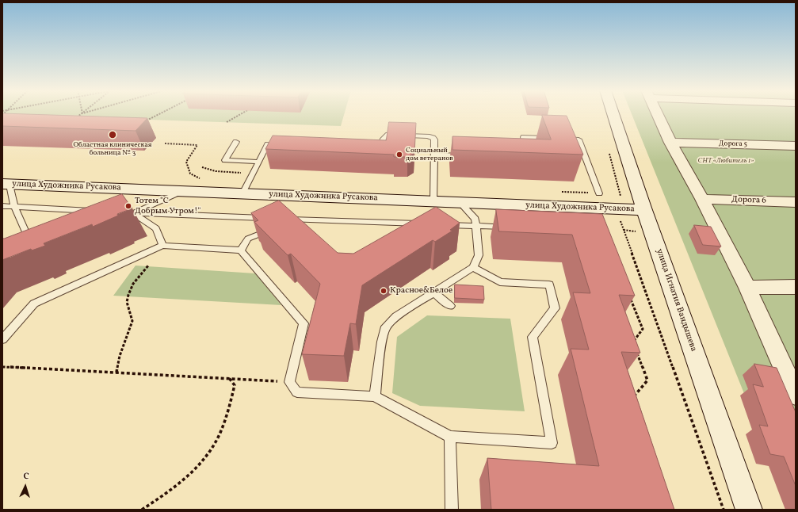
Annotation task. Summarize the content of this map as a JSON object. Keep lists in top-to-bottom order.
{
  "streets": {
    "street": [
      "Дорога 5",
      "улица Художника Русакова",
      "Дорога 6",
      "улица Игнатия Вандышева"
    ]
  },
  "crossings": [
    ["улица Художника Русакова", "улица Игнатия Вандышева"]
  ],
  "parks": ["СНТ «Любитель 1»"],
  "places": [
    "Областная клиническая больница № 3",
    "Социальный дом ветеранов",
    "Тотем \"С Добрым Утром!\"",
    "Красное&Белое"
  ],
  "north": "top"
}
